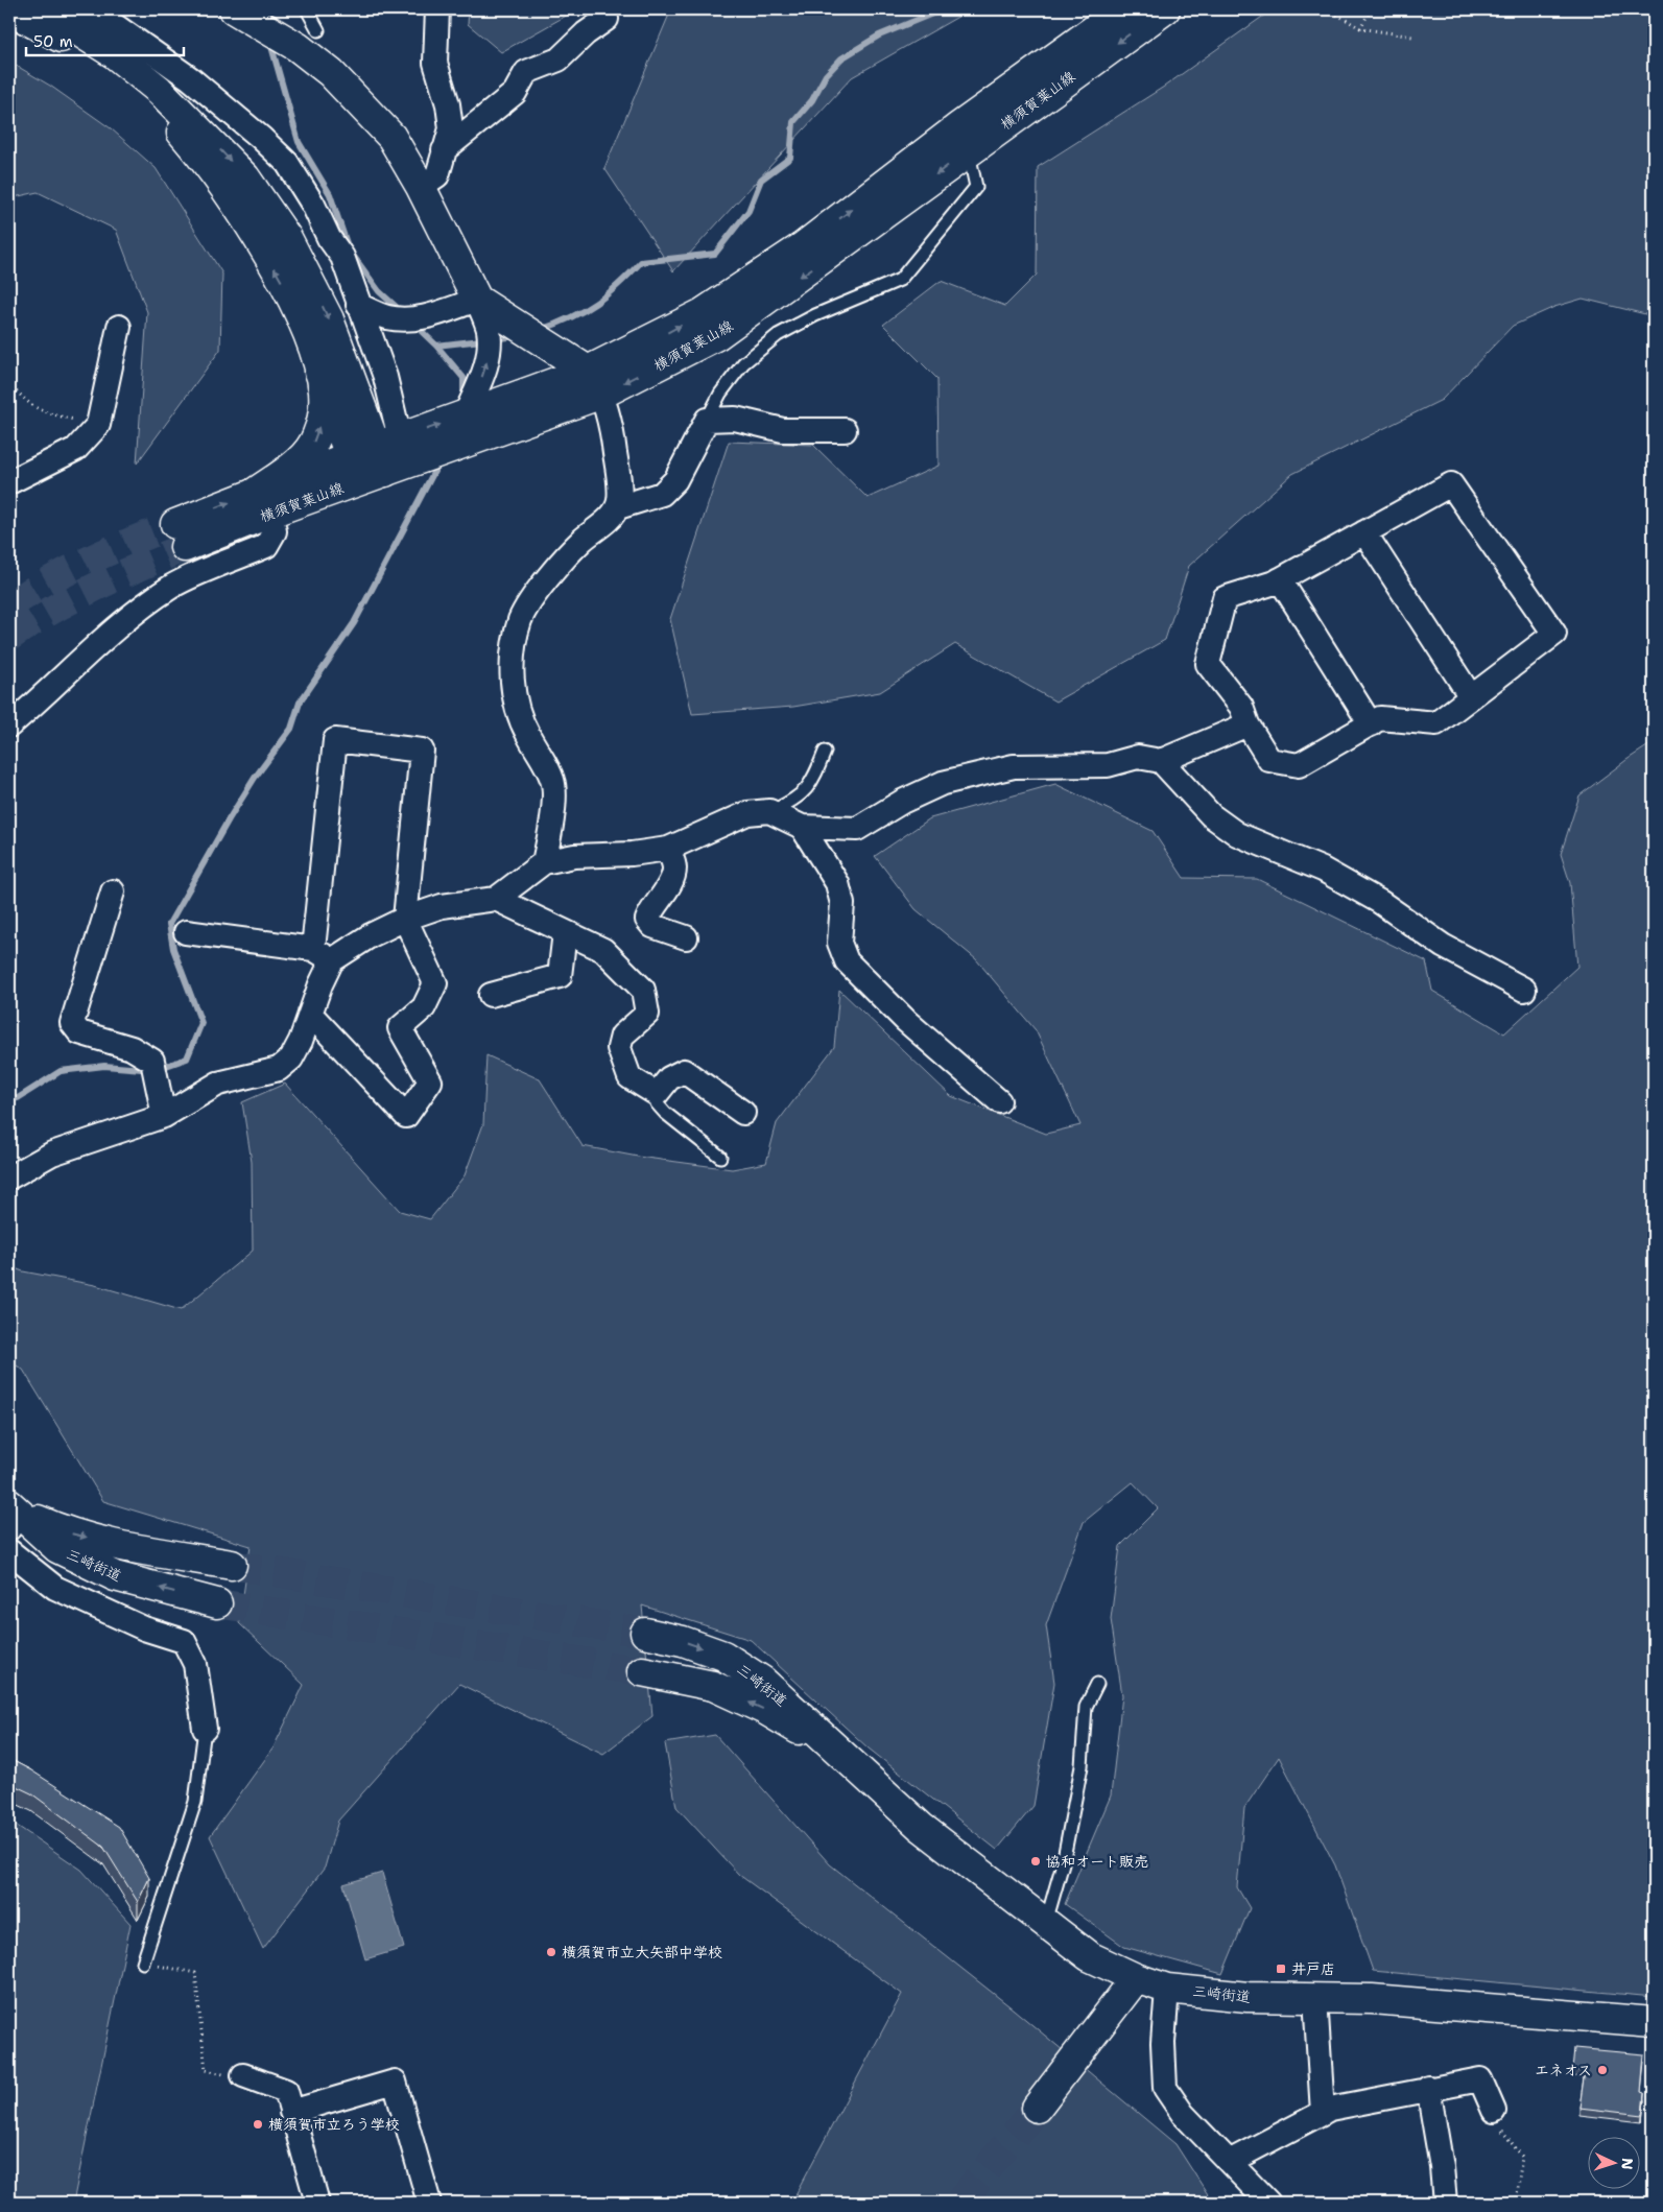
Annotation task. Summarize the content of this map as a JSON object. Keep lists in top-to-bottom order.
{
  "streets": {
    "main road": ["横須賀葉山線", "三崎街道"]
  },
  "places": {
    "other": [
      "協和オート販売",
      "横須賀市立大矢部中学校",
      "エネオス",
      "横須賀市立ろう学校"
    ],
    "transit": ["井戸店"]
  },
  "scale_bar": "50 m",
  "north": "right"
}
